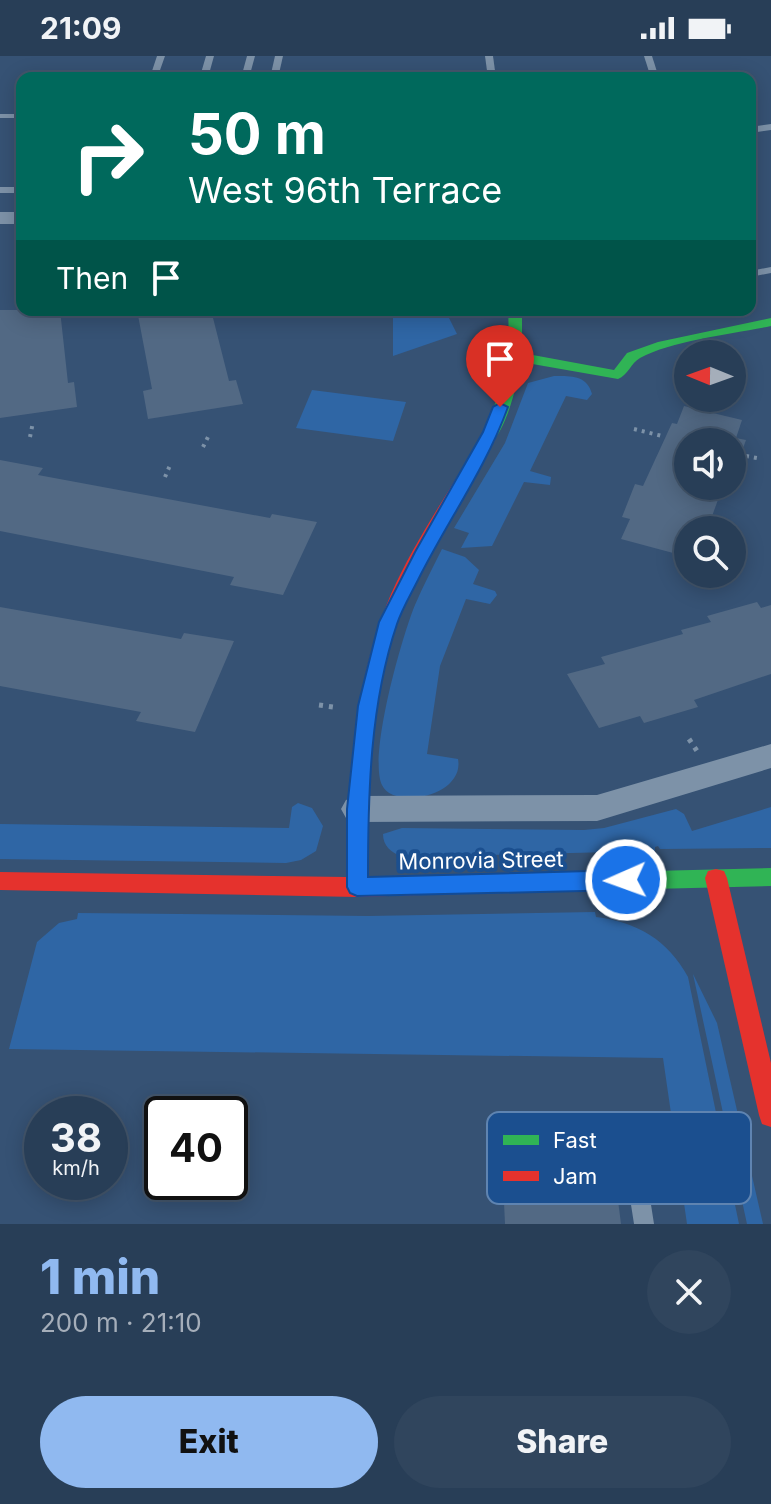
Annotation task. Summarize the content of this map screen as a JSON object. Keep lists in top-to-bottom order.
{
  "streets": {
    "street": ["Monrovia Street"]
  },
  "legend": ["Fast", "Jam"],
  "north": "left",
  "page": {
    "status": "21:09",
    "turn": ["50 m", "West 96th Terrace"],
    "then": "Then",
    "speed": "38 km/h",
    "limit": "40",
    "heading": ["1 min", "200 m · 21:10"],
    "buttons": ["Exit", "Share"]
  }
}
